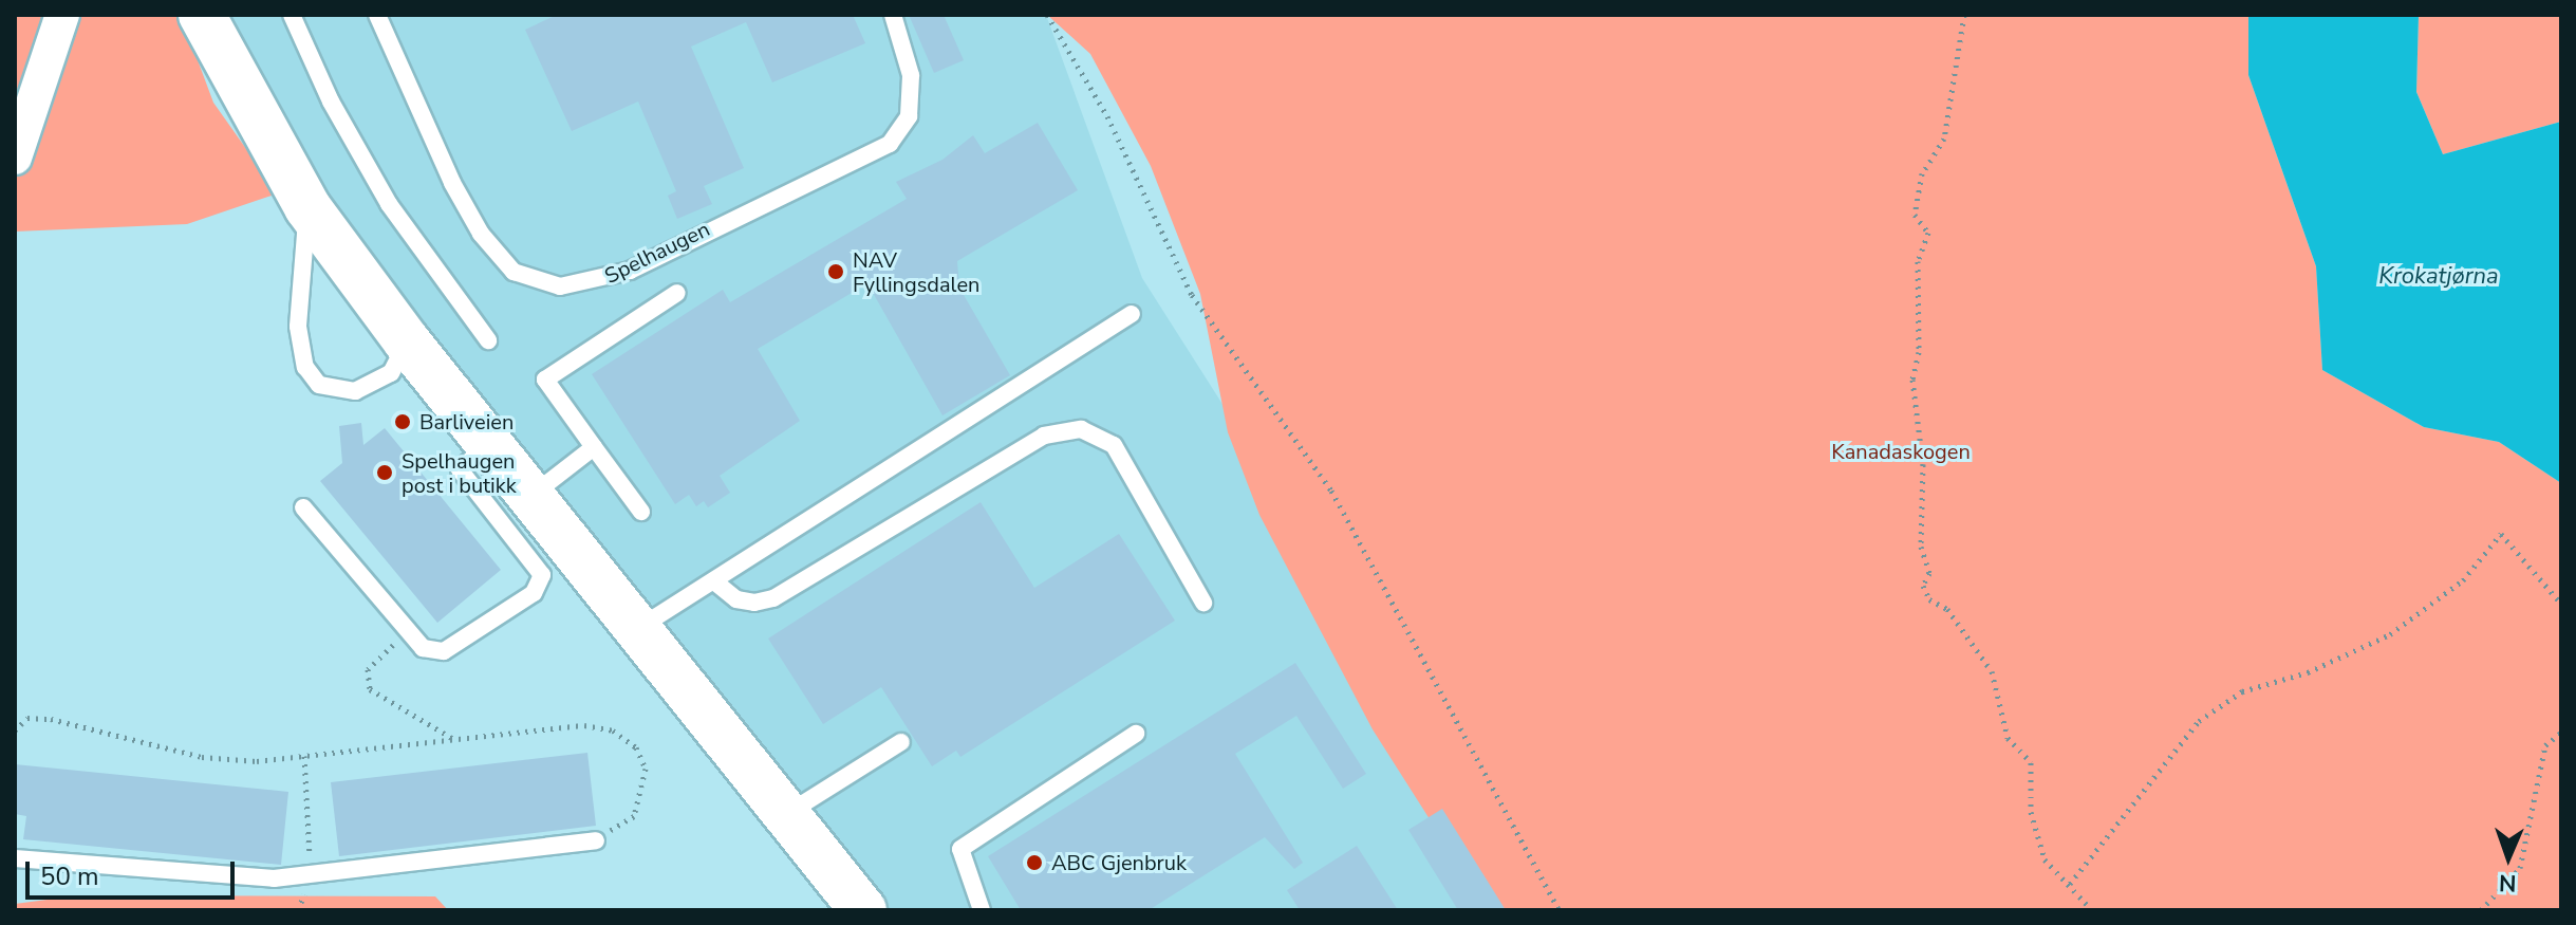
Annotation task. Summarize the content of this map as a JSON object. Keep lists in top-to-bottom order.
{
  "streets": {
    "lane": ["Spelhaugen"]
  },
  "water": ["Krokatjørna"],
  "parks": ["Kanadaskogen"],
  "places": [
    "NAV Fyllingsdalen",
    "Barliveien",
    "Spelhaugen post i butikk",
    "ABC Gjenbruk"
  ],
  "scale_bar": "50 m",
  "north": "bottom"
}
